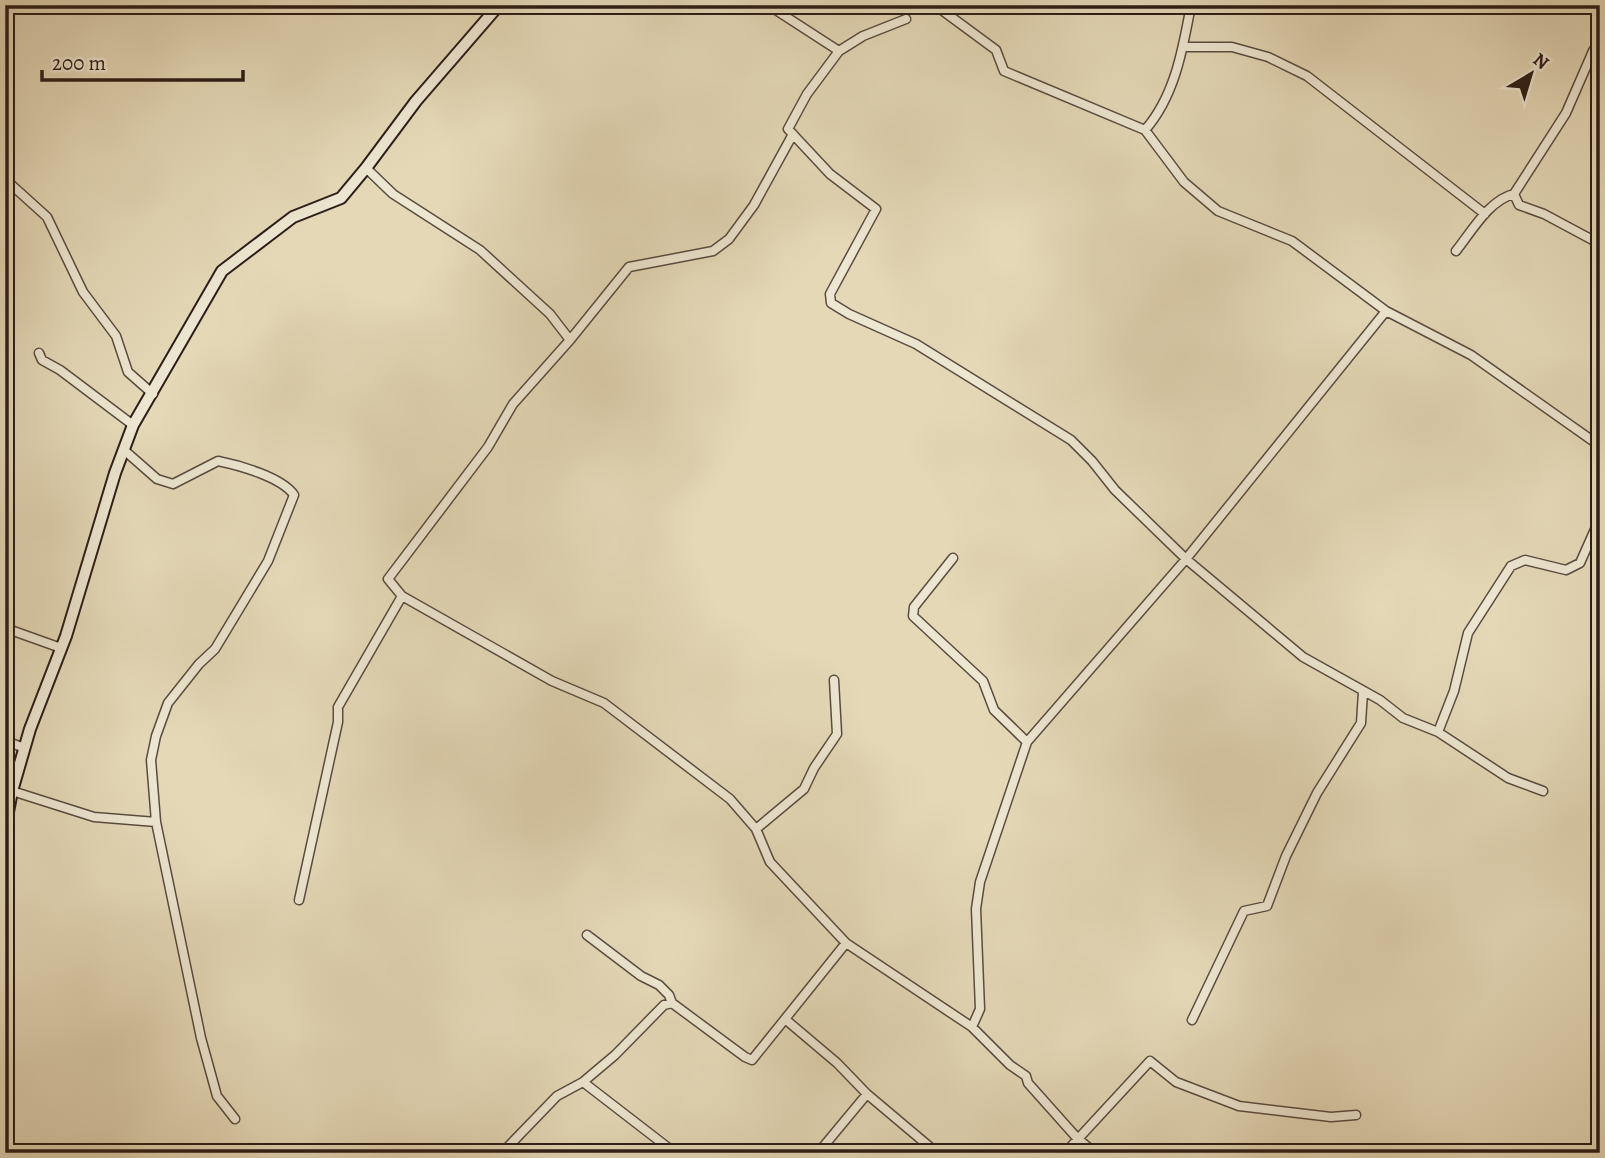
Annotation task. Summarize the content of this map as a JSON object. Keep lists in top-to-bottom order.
{
  "scale_bar": "200 m",
  "north": "top right"
}
